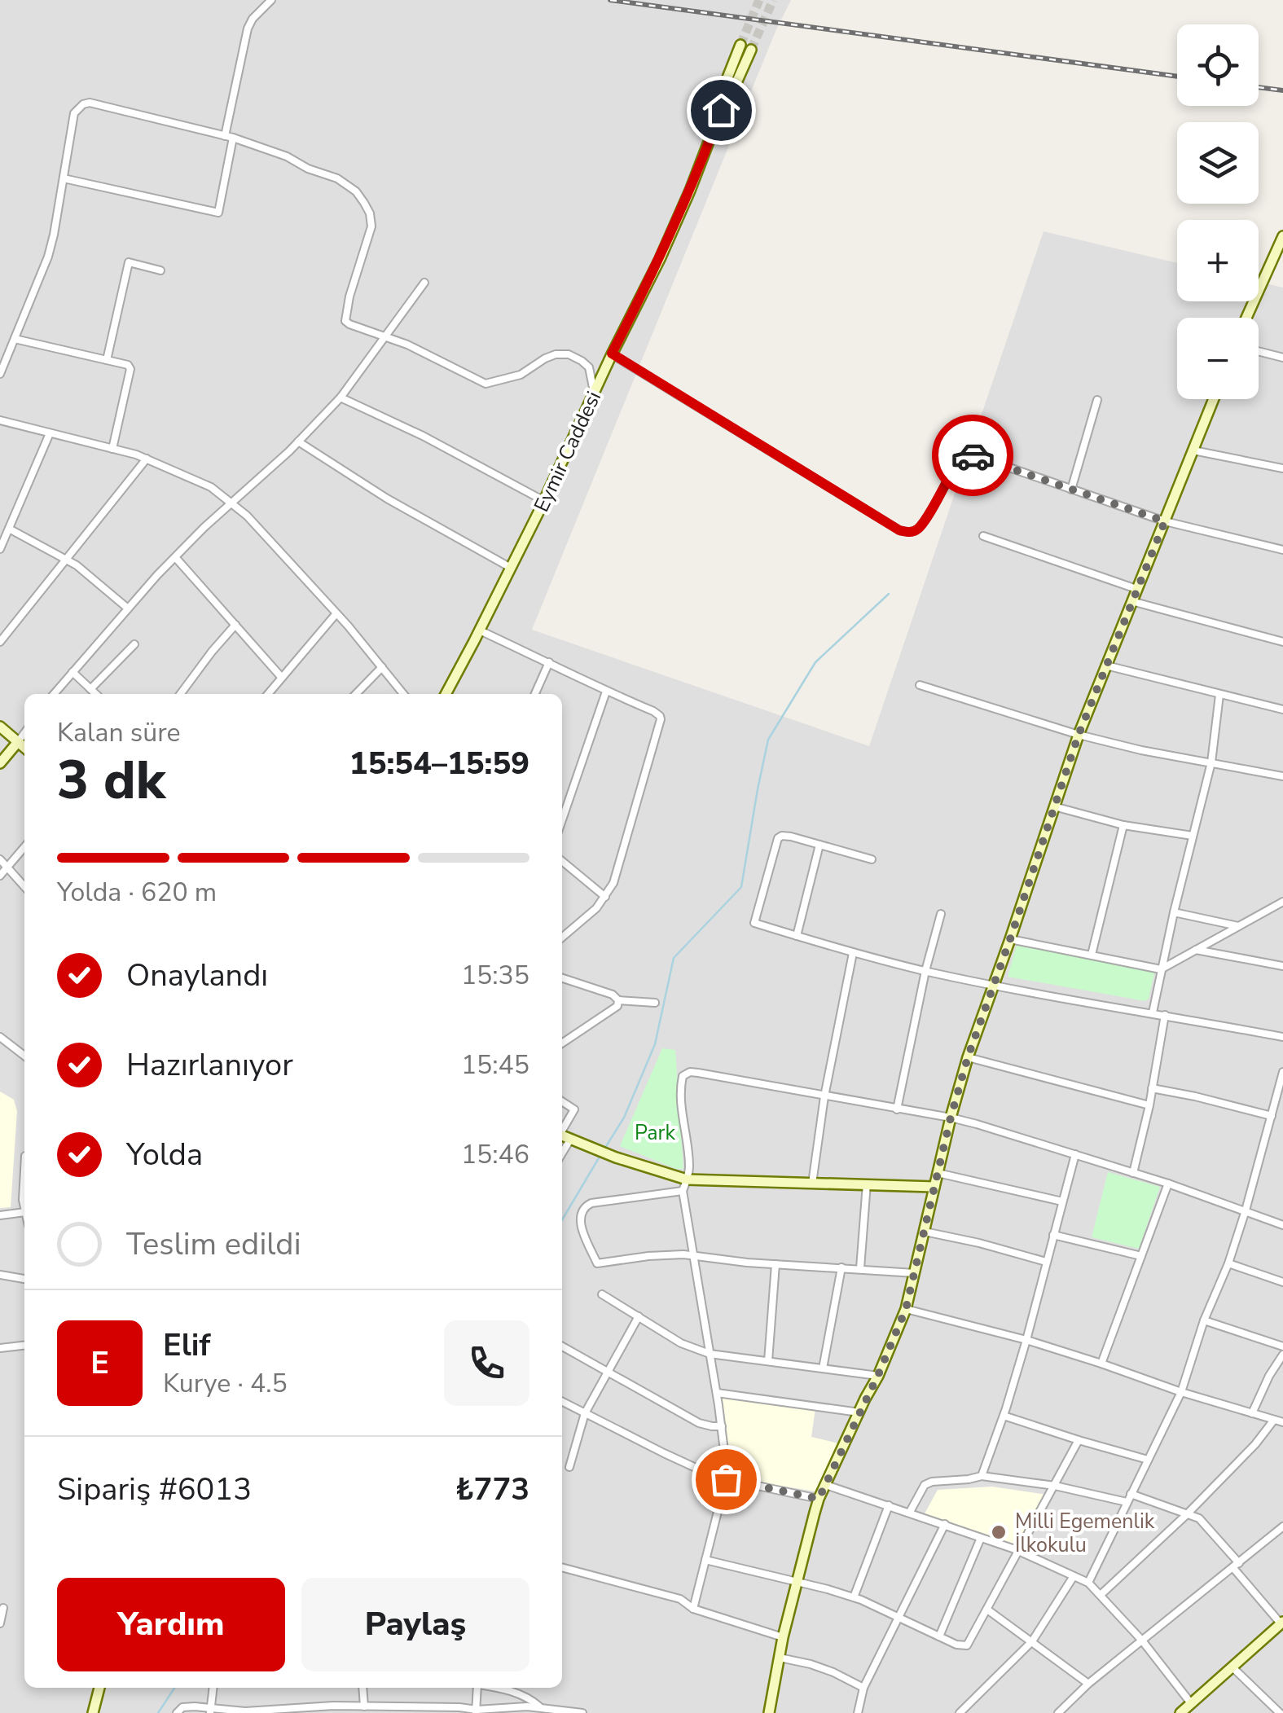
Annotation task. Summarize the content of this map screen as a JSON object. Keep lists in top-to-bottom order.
{
  "streets": {
    "street": ["Eymir Caddesi"]
  },
  "parks": ["Park"],
  "places": ["Milli Egemenlik İlkokulu"],
  "page": {
    "map_buttons": ["+", "−"],
    "heading": ["3 dk", "Kalan süre", "15:54–15:59"],
    "panel": [
      "Elif",
      "Kurye · 4.5",
      "Sipariş #6013",
      "₺773"
    ],
    "bar": "Yolda · 620 m",
    "list": [
      ["Onaylandı", "15:35"],
      ["Hazırlanıyor", "15:45"],
      ["Yolda", "15:46"],
      "Teslim edildi"
    ],
    "round": "E",
    "buttons": ["Yardım", "Paylaş"]
  }
}
